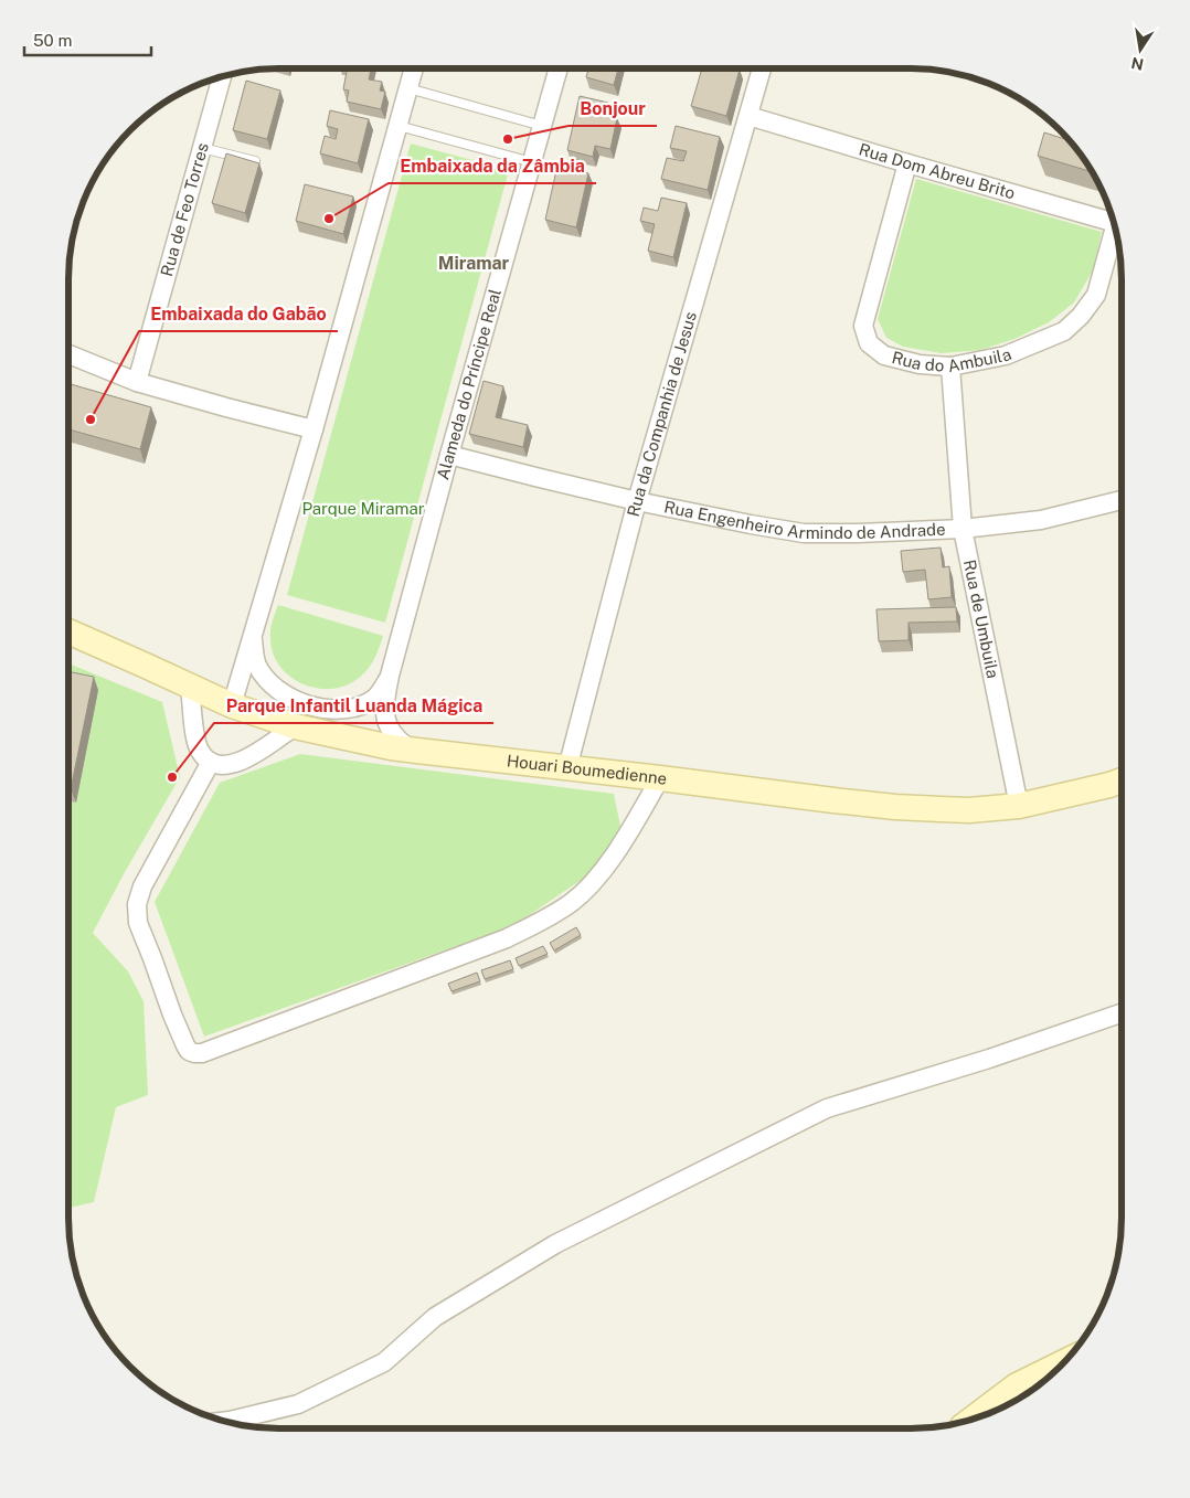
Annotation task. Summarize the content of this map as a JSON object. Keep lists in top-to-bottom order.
{
  "streets": {
    "street": [
      "Rua Dom Abreu Brito",
      "Rua de Feo Torres",
      "Rua do Ambuila",
      "Alameda do Príncipe Real",
      "Rua da Companhia de Jesus",
      "Rua Engenheiro Armindo de Andrade",
      "Rua de Umbuila",
      "Houari Boumedienne"
    ]
  },
  "crossings": [
    ["Rua Dom Abreu Brito", "Rua do Ambuila"],
    ["Rua Dom Abreu Brito", "Rua da Companhia de Jesus"],
    ["Rua do Ambuila", "Rua de Umbuila"],
    ["Alameda do Príncipe Real", "Rua Engenheiro Armindo de Andrade"],
    ["Alameda do Príncipe Real", "Houari Boumedienne"],
    ["Rua da Companhia de Jesus", "Rua Engenheiro Armindo de Andrade"],
    ["Rua da Companhia de Jesus", "Houari Boumedienne"],
    ["Rua Engenheiro Armindo de Andrade", "Rua de Umbuila"],
    ["Rua de Umbuila", "Houari Boumedienne"]
  ],
  "districts": ["Miramar"],
  "parks": ["Parque Miramar"],
  "places": [
    "Bonjour",
    "Embaixada da Zâmbia",
    "Embaixada do Gabão",
    "Parque Infantil Luanda Mágica"
  ],
  "scale_bar": "50 m",
  "north": "bottom"
}
